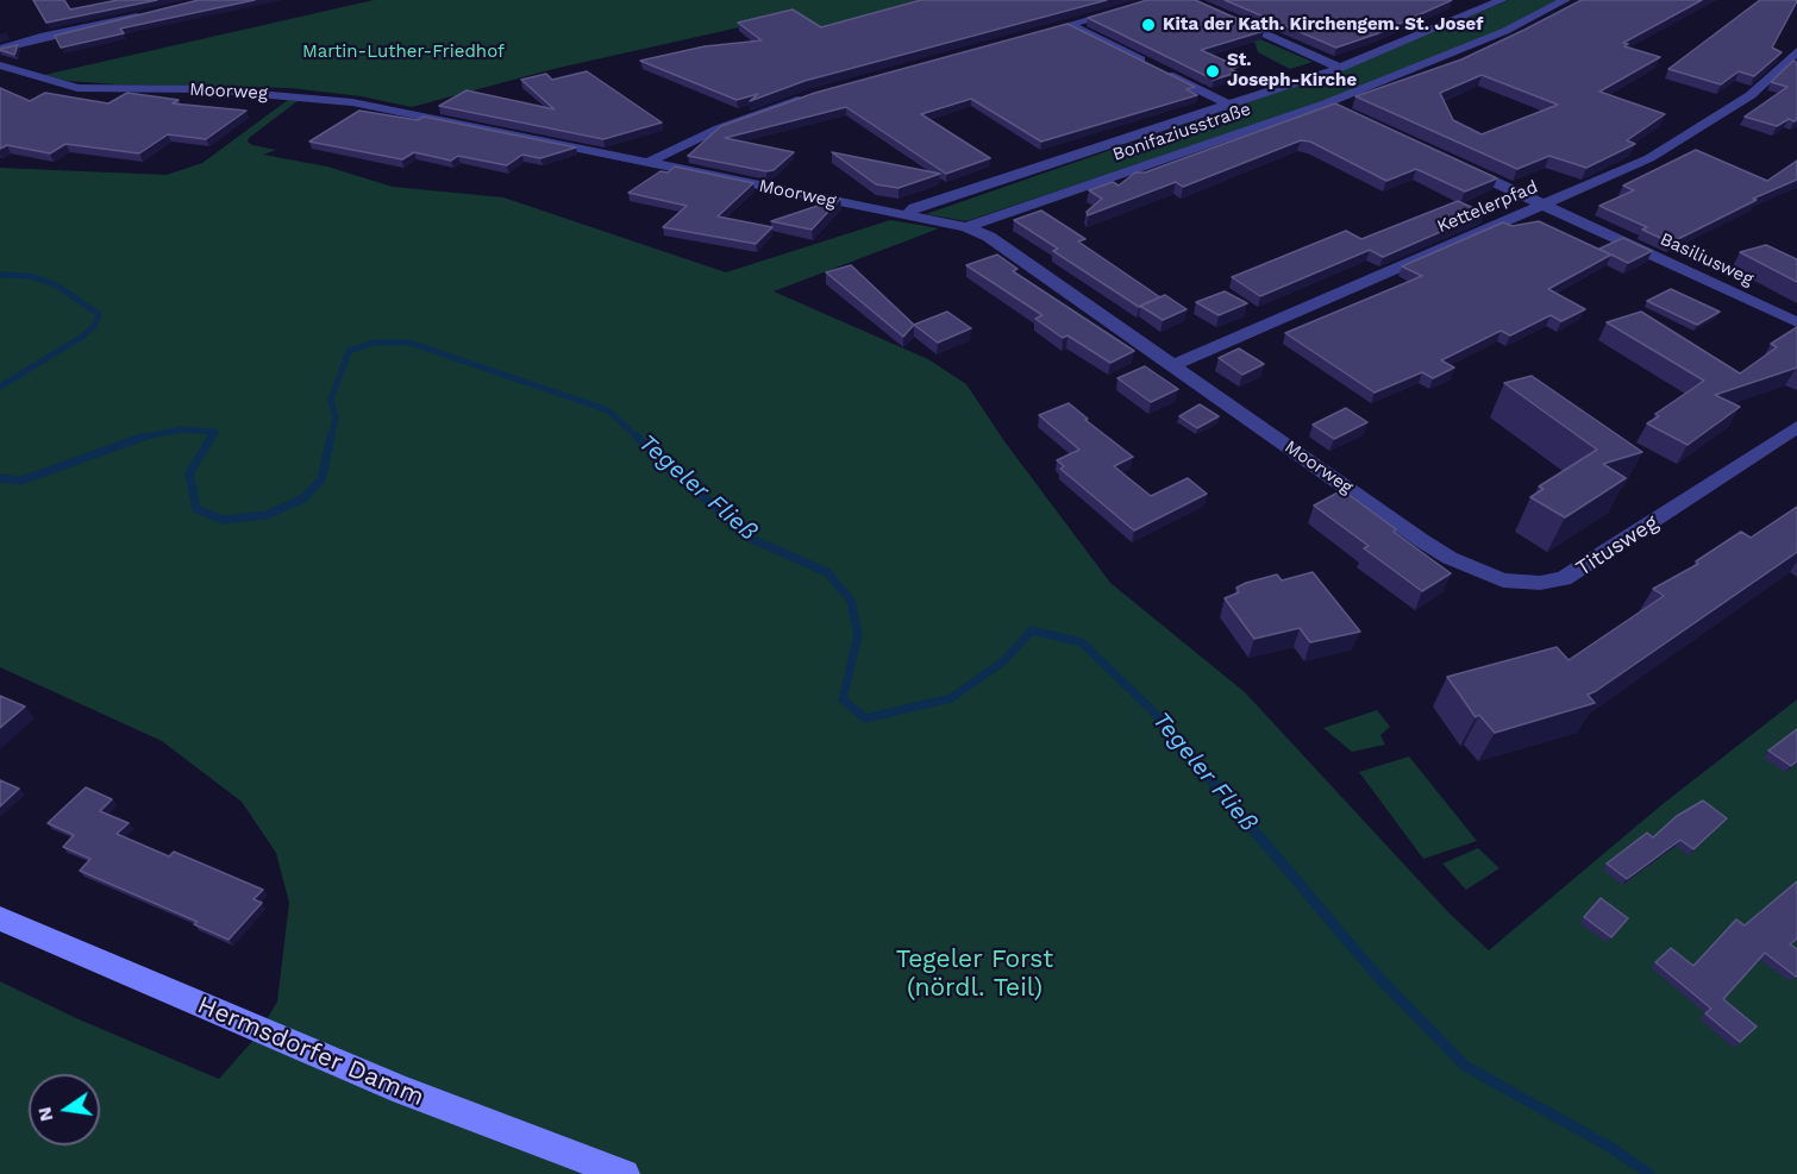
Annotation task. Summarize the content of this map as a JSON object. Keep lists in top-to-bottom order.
{
  "streets": {
    "main road": ["Hermsdorfer Damm"],
    "street": [
      "Moorweg",
      "Bonifaziusstraße",
      "Kettelerpfad",
      "Basiliusweg",
      "Titusweg"
    ]
  },
  "crossings": [
    ["Moorweg", "Bonifaziusstraße"],
    ["Moorweg", "Kettelerpfad"],
    ["Moorweg", "Titusweg"],
    ["Kettelerpfad", "Basiliusweg"]
  ],
  "water": ["Tegeler Fließ"],
  "parks": ["Martin-Luther-Friedhof", "Tegeler Forst (nördl. Teil)"],
  "places": ["Kita der Kath. Kirchengem. St. Josef", "St. Joseph-Kirche"],
  "north": "left"
}
